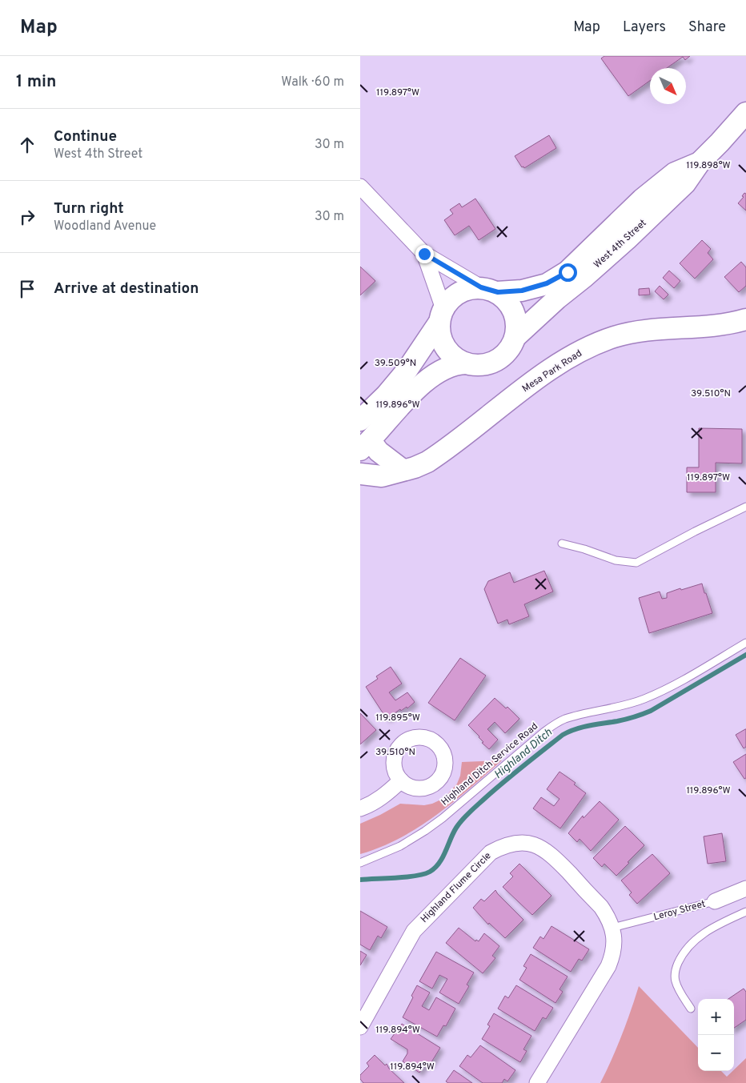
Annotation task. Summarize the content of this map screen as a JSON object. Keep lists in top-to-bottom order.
{
  "streets": {
    "main road": ["West 4th Street", "Mesa Park Road"],
    "street": ["Highland Flume Circle", "Leroy Street"],
    "lane": ["Highland Ditch Service Road"]
  },
  "crossings": [
    ["Highland Flume Circle", "Leroy Street"]
  ],
  "water": ["Highland Ditch"],
  "north": "bottom right",
  "page": {
    "header": "Map",
    "nav": ["Map", "Layers", "Share"],
    "heading": ["1 min", "Walk · 60 m"],
    "list": [
      ["Continue", "West 4th Street", "30 m"],
      ["Turn right", "Woodland Avenue", "30 m"],
      "Arrive at destination"
    ],
    "map_buttons": ["+", "−"]
  },
  "coordinates": [
    "119.897°W",
    "119.898°W",
    "39.509°N",
    "39.510°N",
    "119.896°W",
    "119.895°W",
    "119.894°W"
  ]
}
